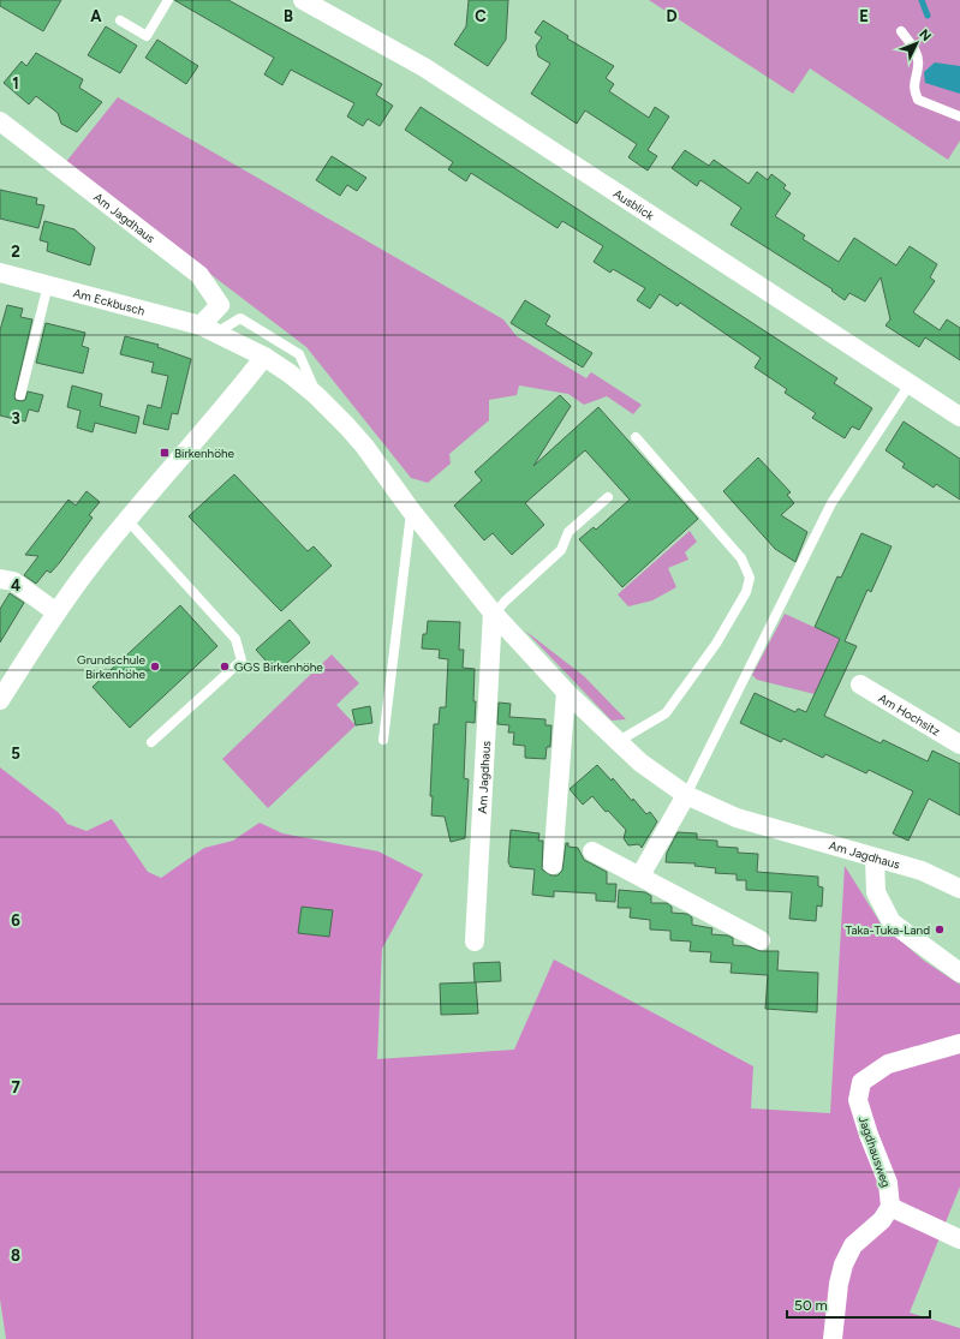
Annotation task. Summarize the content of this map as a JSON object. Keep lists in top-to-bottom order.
{
  "streets": {
    "street": [
      "Ausblick",
      "Am Jagdhaus",
      "Am Eckbusch",
      "Am Hochsitz",
      "Jagdhausweg"
    ]
  },
  "crossings": [
    ["Am Jagdhaus", "Am Eckbusch"]
  ],
  "places": {
    "transit": ["Birkenhöhe"],
    "other": ["Grundschule Birkenhöhe", "GGS Birkenhöhe", "Taka-Tuka-Land"]
  },
  "scale_bar": "50 m",
  "north": "top right",
  "grid": {
    "columns": [
      "A",
      "B",
      "C",
      "D",
      "E"
    ],
    "rows": [
      "1",
      "2",
      "3",
      "4",
      "5",
      "6",
      "7",
      "8"
    ]
  }
}
